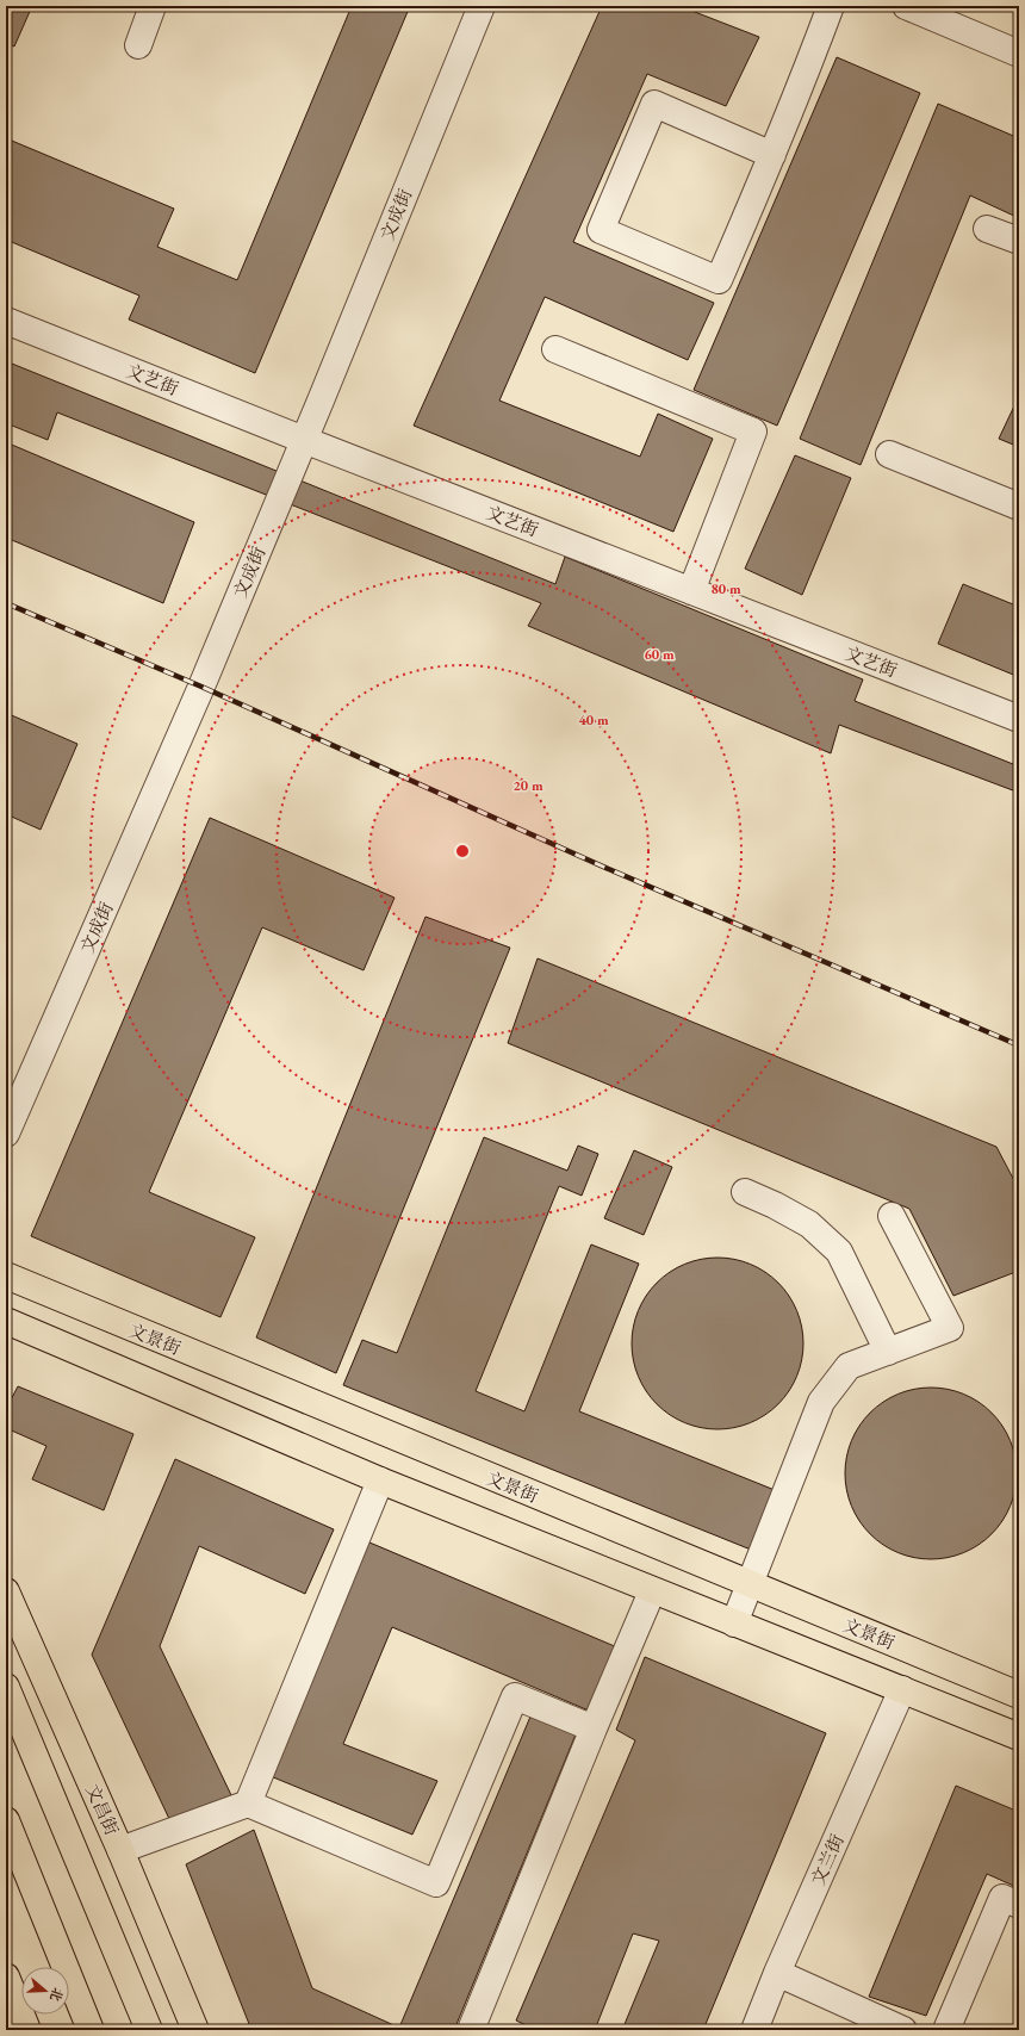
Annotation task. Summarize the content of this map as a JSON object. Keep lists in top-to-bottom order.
{
  "streets": {
    "main road": ["文景街", "文昌街"],
    "street": ["文成街", "文艺街", "文兰街"]
  },
  "crossings": [
    ["文成街", "文艺街"]
  ],
  "north": "right",
  "rings": [
    "80 m",
    "60 m",
    "40 m",
    "20 m"
  ]
}
